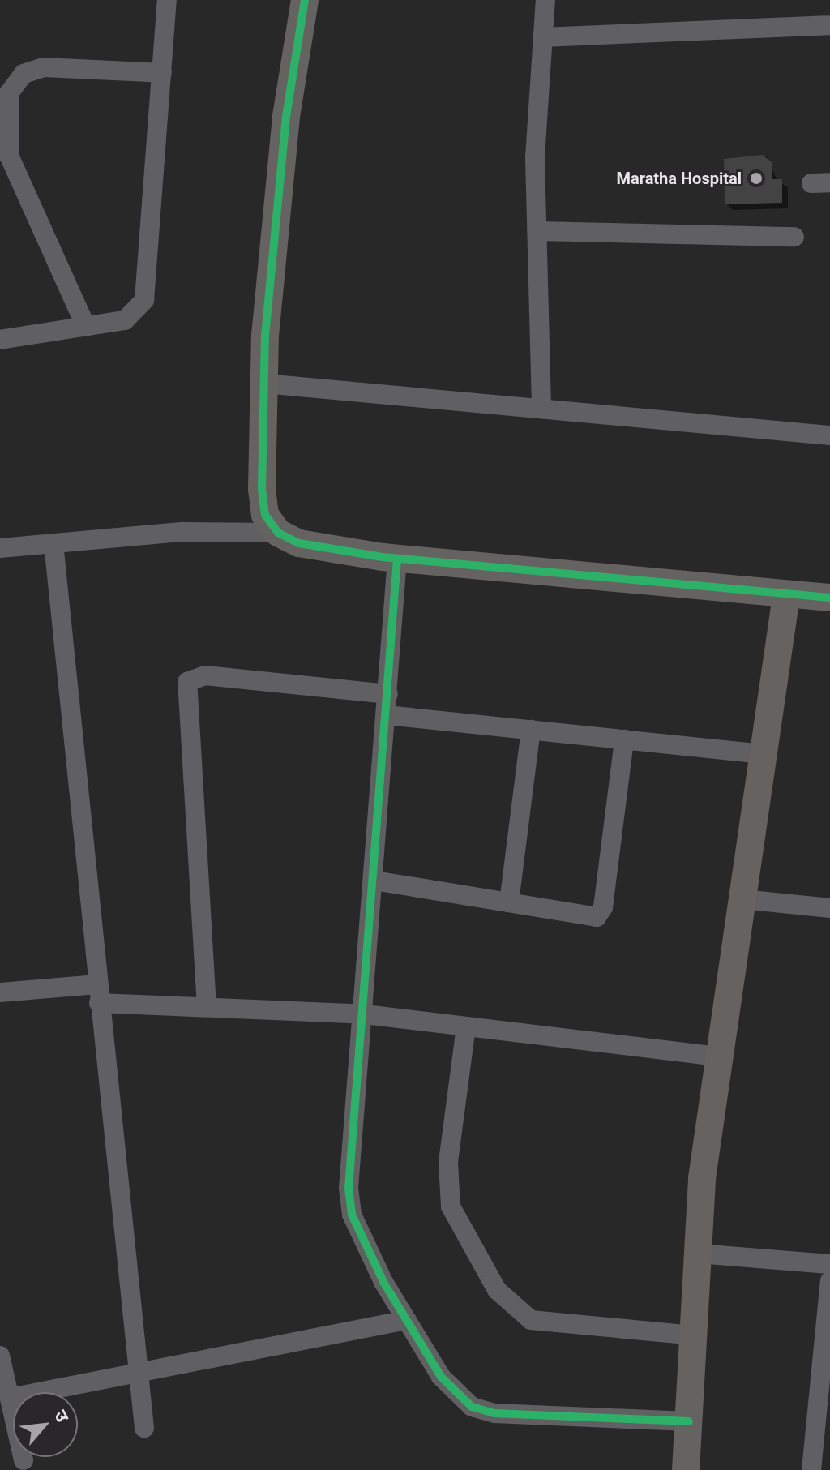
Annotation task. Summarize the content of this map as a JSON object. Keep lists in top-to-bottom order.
{
  "places": ["Maratha Hospital"],
  "north": "top right"
}
